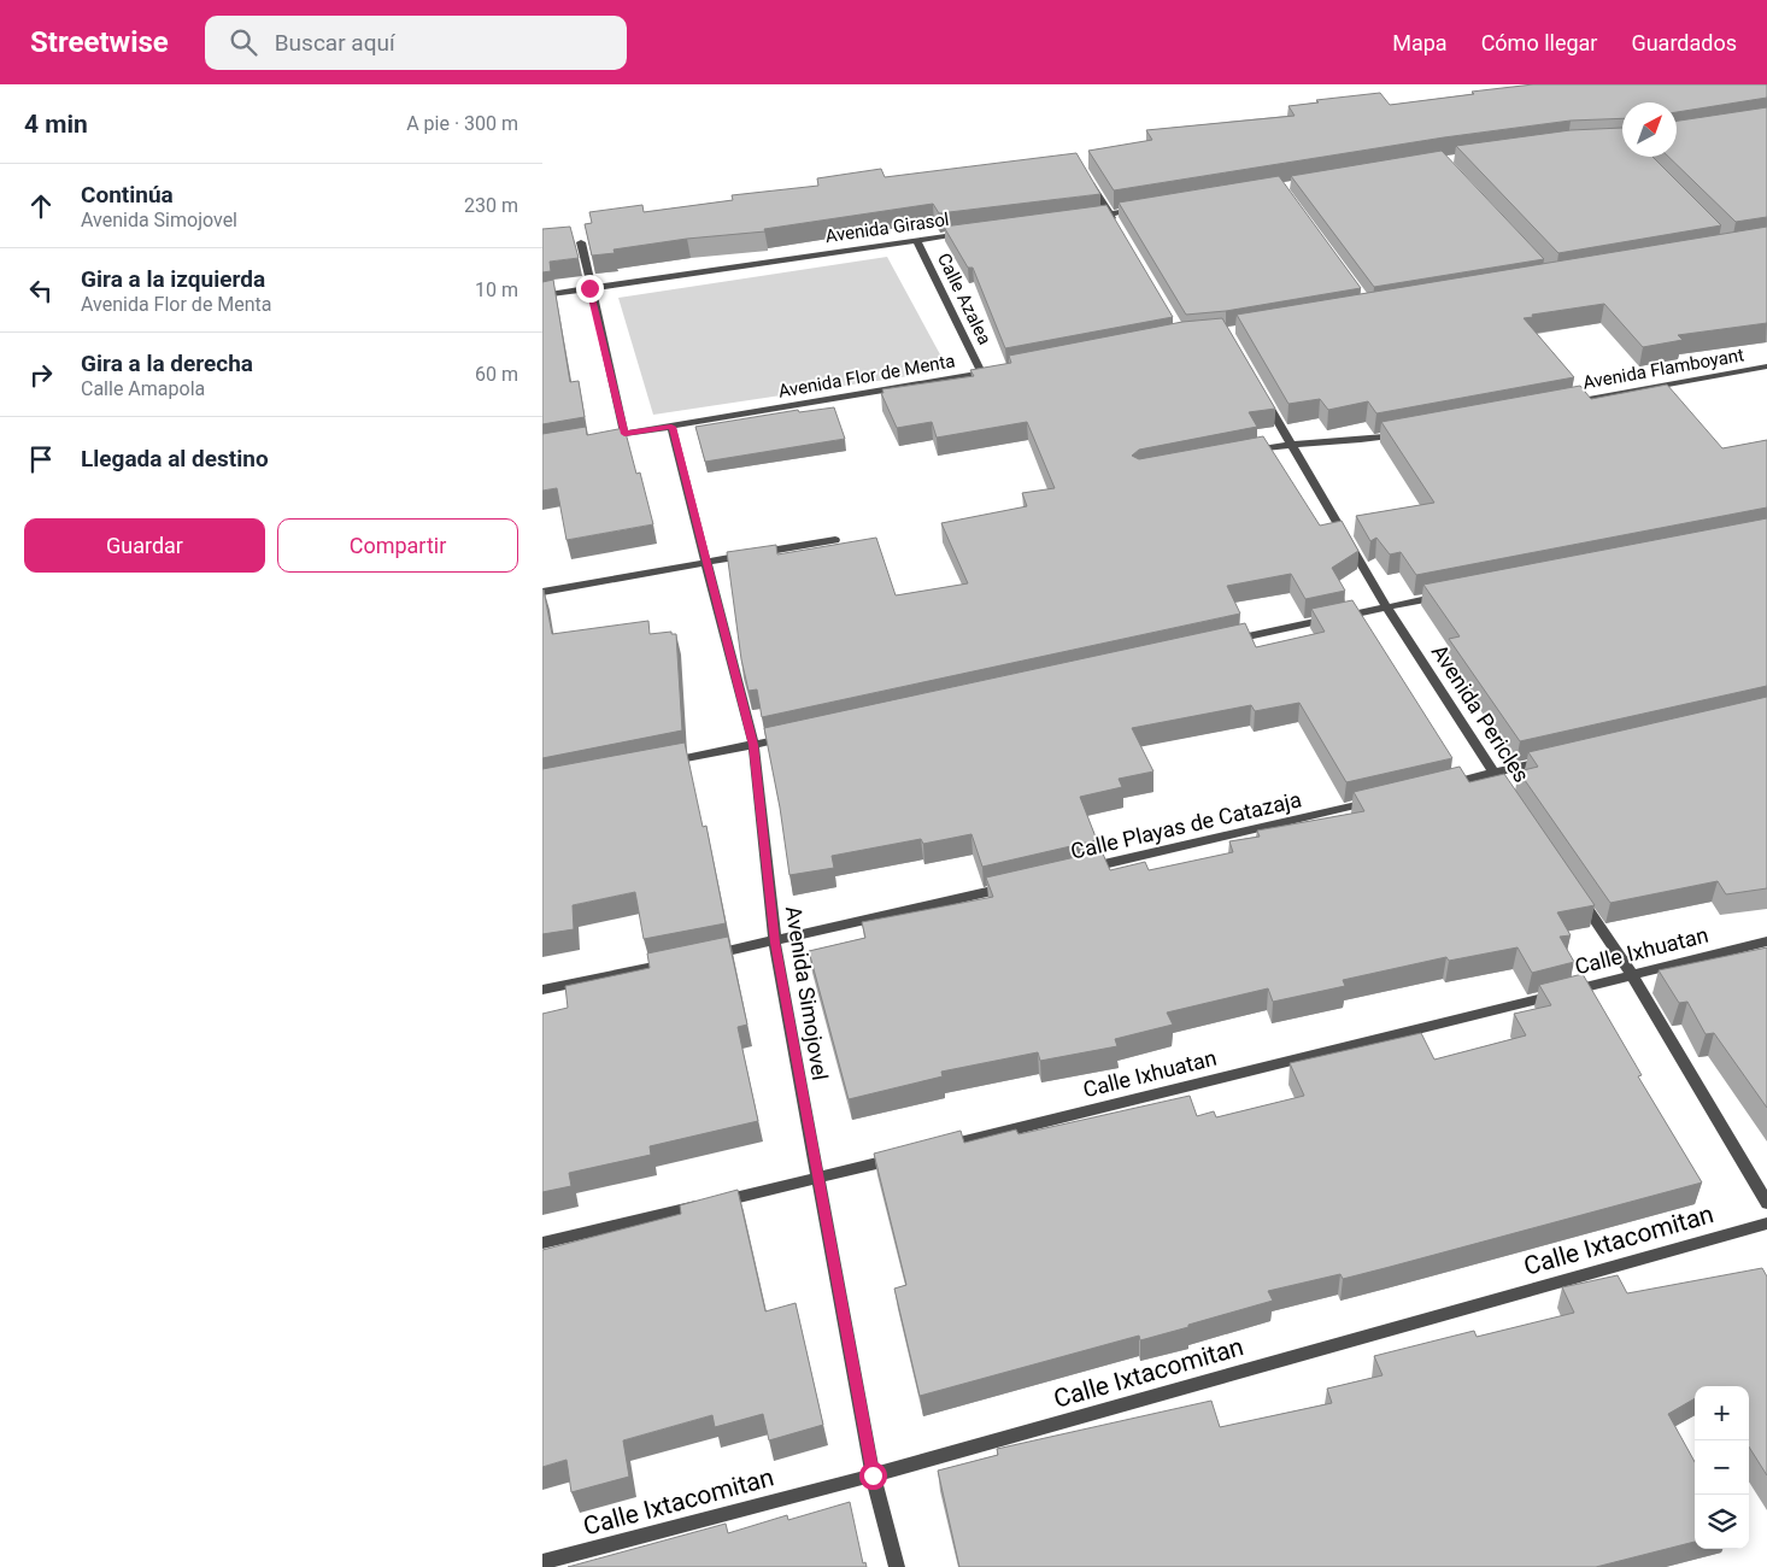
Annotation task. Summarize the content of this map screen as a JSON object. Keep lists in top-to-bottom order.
{
  "streets": {
    "street": [
      "Avenida Girasol",
      "Calle Azalea",
      "Avenida Flamboyant",
      "Avenida Flor de Menta",
      "Avenida Pericles",
      "Calle Playas de Catazaja",
      "Calle Ixhuatan",
      "Avenida Simojovel",
      "Calle Ixtacomitan"
    ]
  },
  "crossings": [
    ["Avenida Girasol", "Calle Azalea"],
    ["Calle Azalea", "Avenida Flor de Menta"],
    ["Avenida Flor de Menta", "Avenida Simojovel"],
    ["Avenida Simojovel", "Calle Ixtacomitan"]
  ],
  "north": "top right",
  "page": {
    "header": "Streetwise",
    "search": "Buscar aquí",
    "nav": ["Mapa", "Cómo llegar", "Guardados"],
    "heading": ["4 min", "A pie · 300 m"],
    "list": [
      ["Continúa", "Avenida Simojovel", "230 m"],
      ["Gira a la izquierda", "Avenida Flor de Menta", "10 m"],
      ["Gira a la derecha", "Calle Amapola", "60 m"],
      "Llegada al destino"
    ],
    "buttons": ["Guardar", "Compartir"],
    "map_buttons": ["+", "−"]
  }
}
